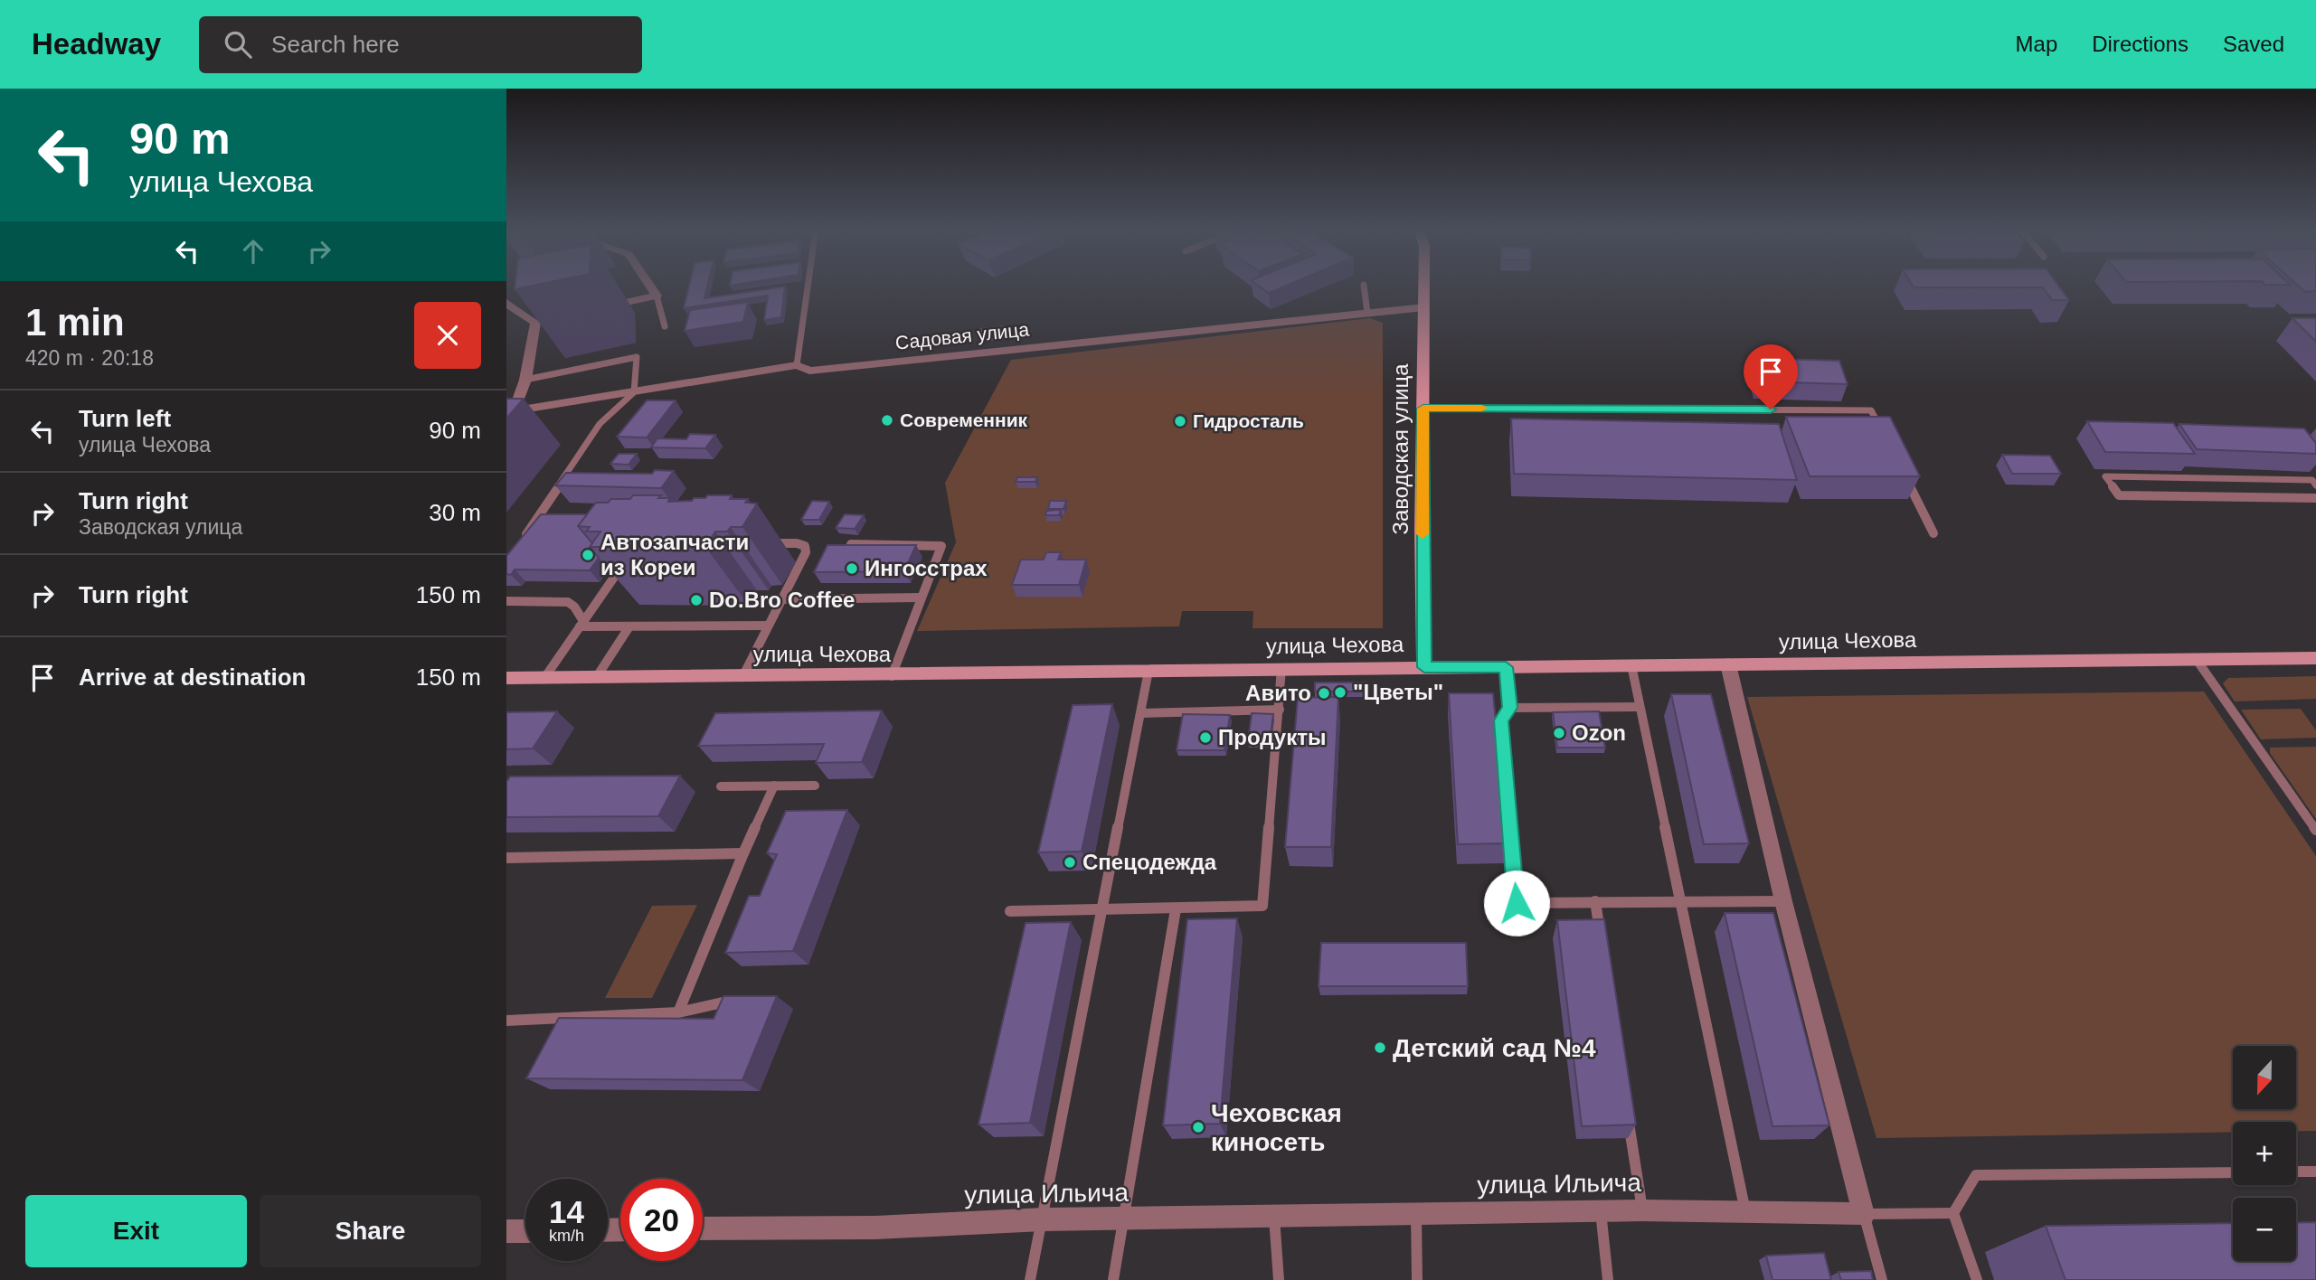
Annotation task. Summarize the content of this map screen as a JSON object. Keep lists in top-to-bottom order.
{
  "streets": {
    "main road": ["Заводская улица", "улица Чехова"],
    "street": ["Садовая улица", "улица Ильича"]
  },
  "crossings": [
    ["Садовая улица", "Заводская улица"],
    ["Заводская улица", "улица Чехова"]
  ],
  "places": [
    "Современник",
    "Гидросталь",
    "Автозапчасти из Кореи",
    "Ингосстрах",
    "Do.Bro Coffee",
    "\"Цветы\"",
    "Авито",
    "Ozon",
    "Продукты",
    "Спецодежда",
    "Детский сад №4",
    "Чеховская киносеть"
  ],
  "north": "bottom",
  "page": {
    "header": "Headway",
    "search": "Search here",
    "nav": ["Map", "Directions", "Saved"],
    "turn": ["90 m", "улица Чехова"],
    "heading": ["1 min", "420 m · 20:18"],
    "list": [
      {
        "name": "Turn left",
        "note": "улица Чехова",
        "value": "90 m"
      },
      {
        "name": "Turn right",
        "note": "Заводская улица",
        "value": "30 m"
      },
      {
        "name": "Turn right",
        "value": "150 m"
      },
      {
        "name": "Arrive at destination",
        "value": "150 m"
      }
    ],
    "map_buttons": ["+", "−"],
    "speed": "14 km/h",
    "limit": "20",
    "buttons": ["Exit", "Share"]
  }
}
